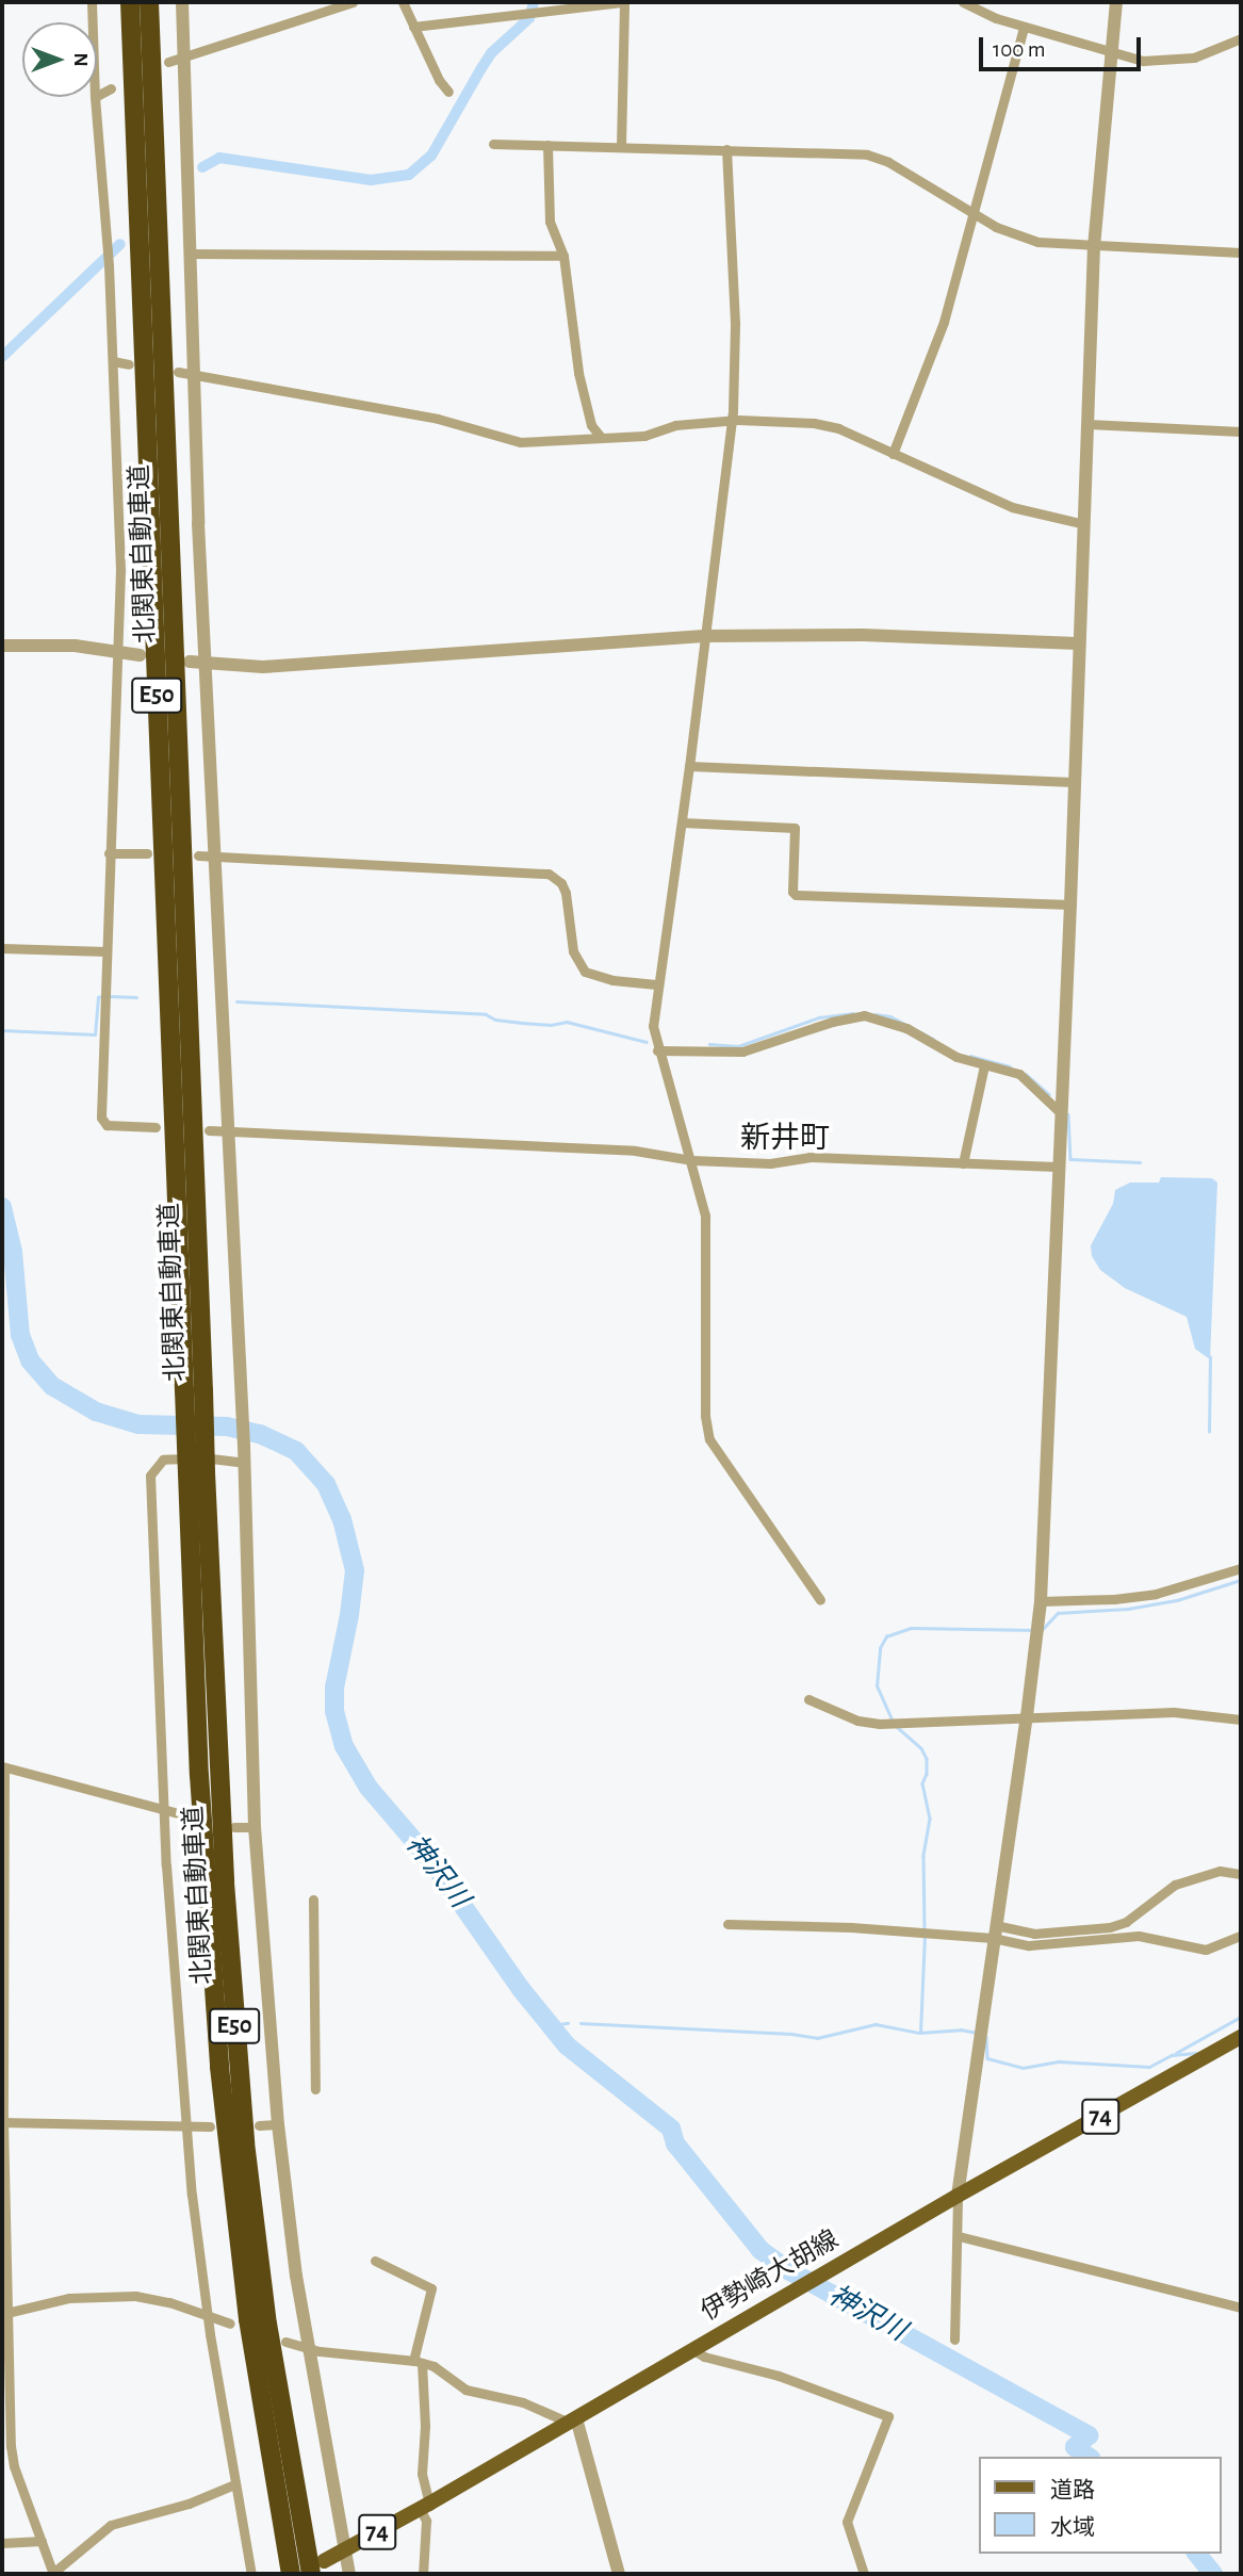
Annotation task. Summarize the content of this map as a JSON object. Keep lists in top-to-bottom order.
{
  "streets": {
    "highway": ["北関東自動車道", "E50"],
    "main road": ["74", "伊勢崎大胡線"]
  },
  "crossings": [
    ["北関東自動車道", "伊勢崎大胡線"]
  ],
  "districts": ["新井町"],
  "water": ["神沢川"],
  "legend": ["道路", "水域"],
  "scale_bar": "100 m",
  "north": "right"
}
